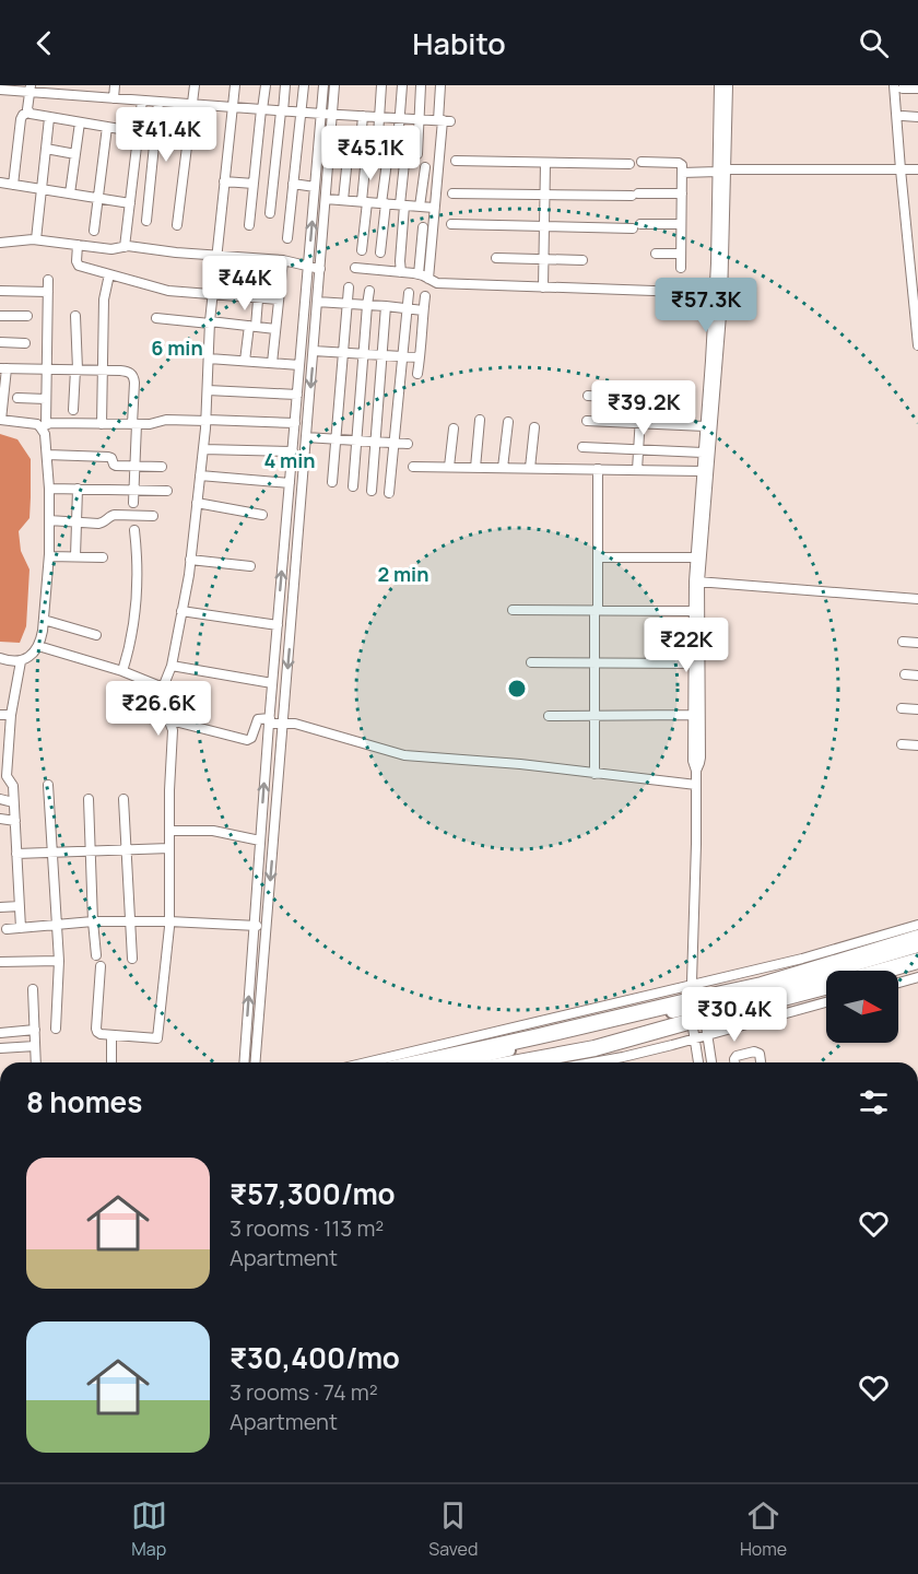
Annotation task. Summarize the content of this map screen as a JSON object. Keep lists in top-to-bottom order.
{
  "north": "right",
  "page": {
    "header": "Habito",
    "price": [
      "₹41.4K",
      "₹45.1K",
      "₹44K",
      "₹57.3K",
      "₹39.2K",
      "₹22K",
      "₹26.6K",
      "₹30.4K"
    ],
    "heading": "8 homes",
    "list": [
      {
        "name": "₹57,300/mo",
        "note": "3 rooms · 113 m² · Apartment"
      },
      {
        "name": "₹30,400/mo",
        "note": "3 rooms · 74 m² · Apartment"
      }
    ],
    "tabs": ["Map", "Saved", "Home"]
  },
  "rings": ["6 min", "4 min", "2 min"]
}
